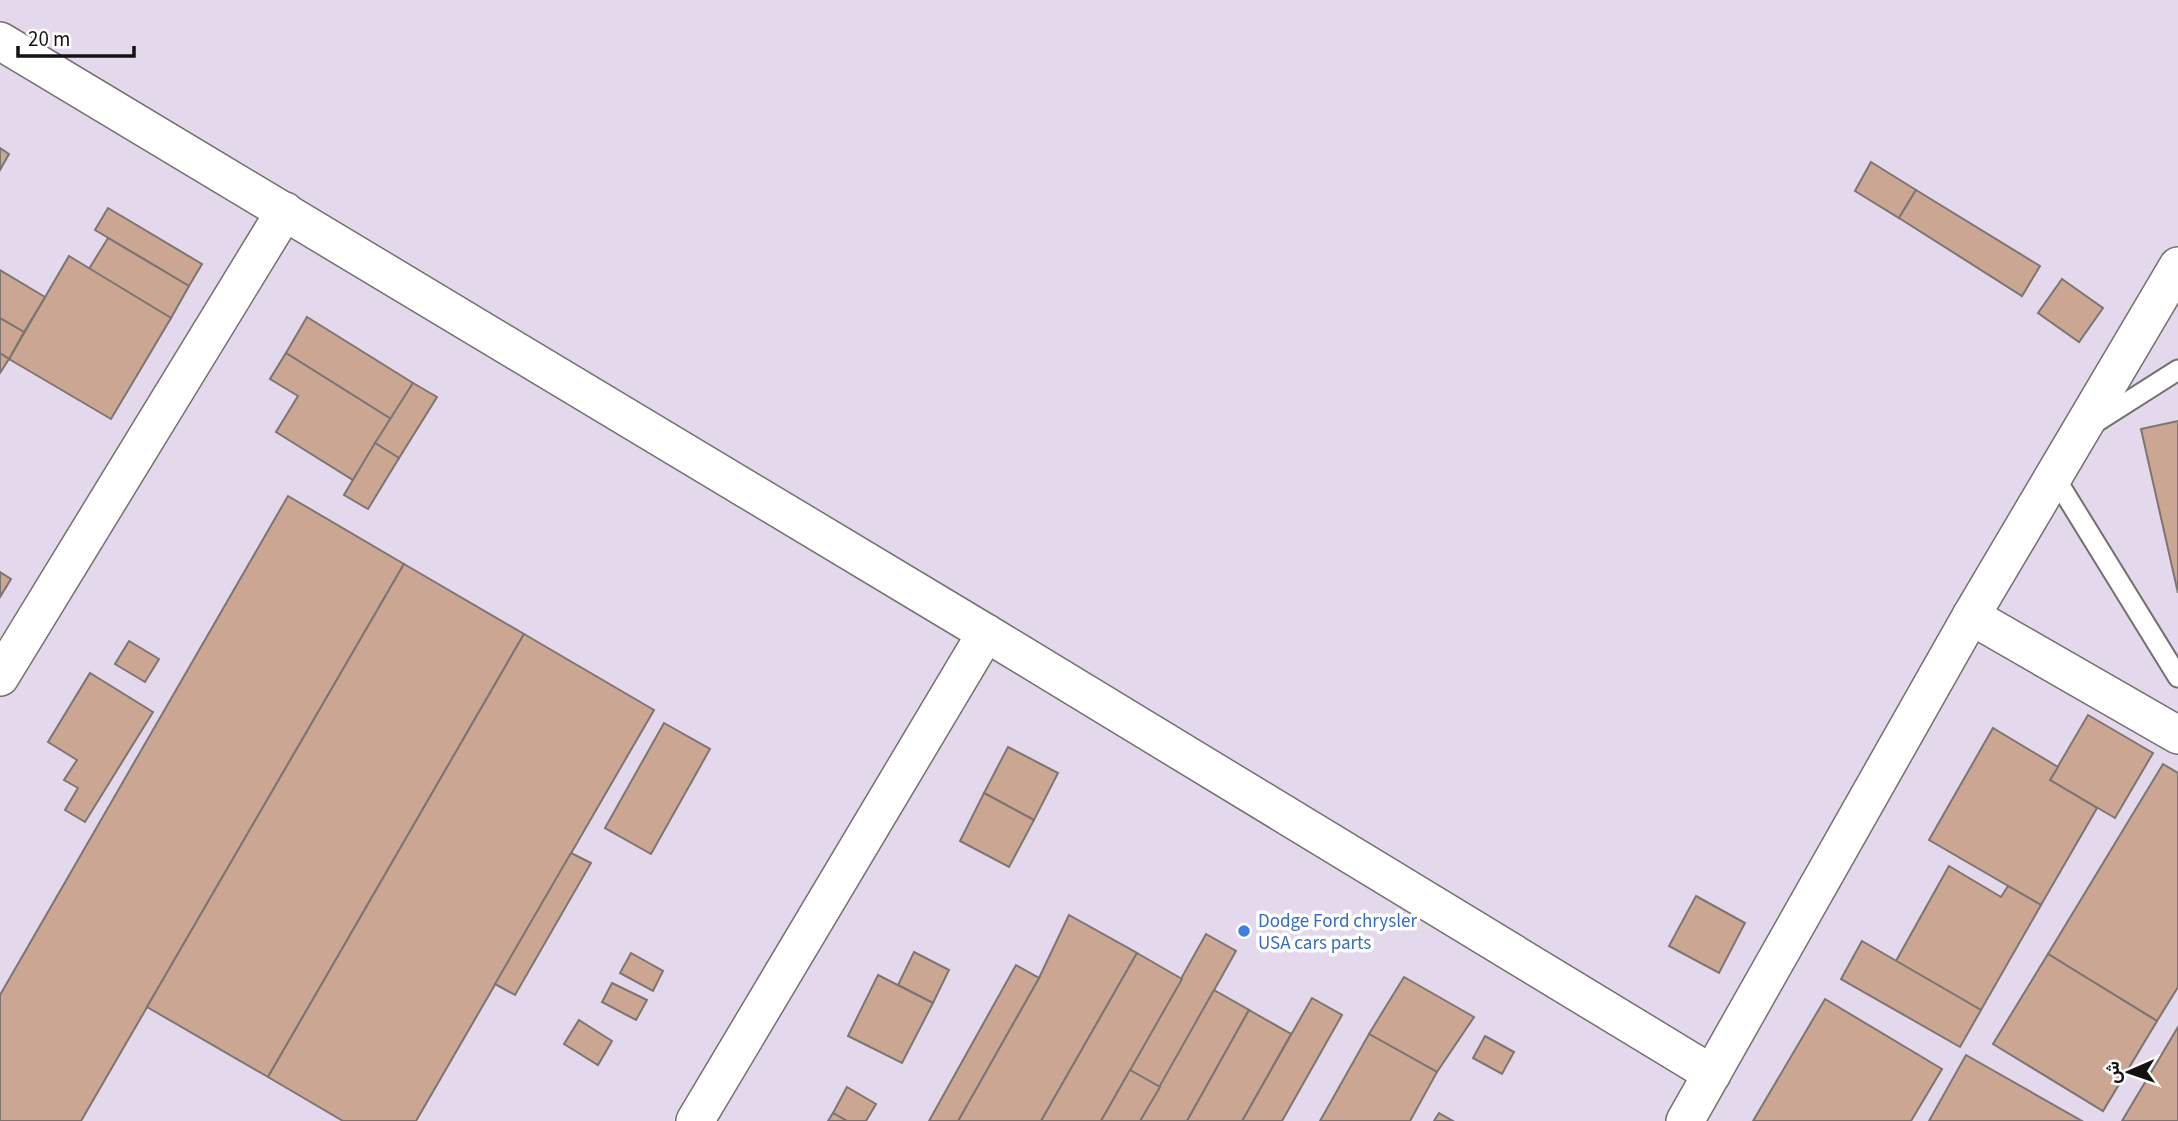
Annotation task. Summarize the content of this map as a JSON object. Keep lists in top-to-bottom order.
{
  "places": ["Dodge Ford chrysler USA cars parts"],
  "scale_bar": "20 m",
  "north": "left"
}
